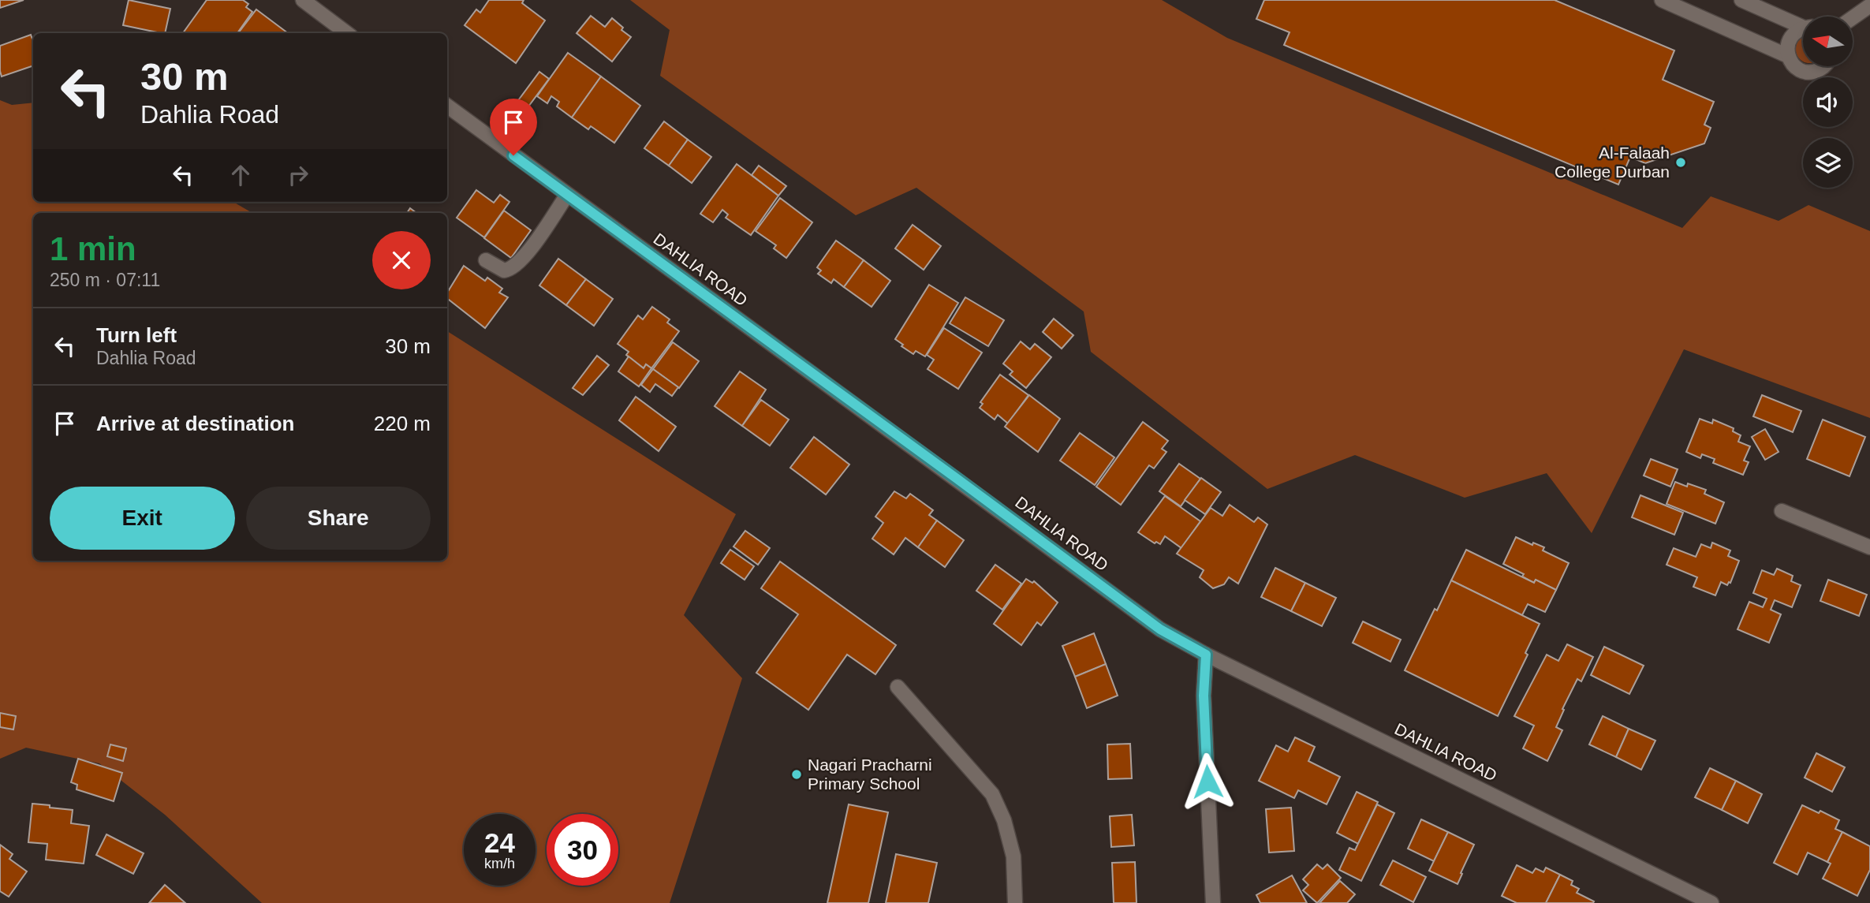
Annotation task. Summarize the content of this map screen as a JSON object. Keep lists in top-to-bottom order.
{
  "streets": {
    "street": ["DAHLIA ROAD"]
  },
  "places": ["Al-Falaah College Durban", "Nagari Pracharni Primary School"],
  "north": "left",
  "page": {
    "turn": ["30 m", "Dahlia Road"],
    "heading": ["1 min", "250 m · 07:11"],
    "list": [
      {
        "name": "Turn left",
        "note": "Dahlia Road",
        "value": "30 m"
      },
      {
        "name": "Arrive at destination",
        "value": "220 m"
      }
    ],
    "buttons": ["Exit", "Share"],
    "speed": "24 km/h",
    "limit": "30"
  }
}
